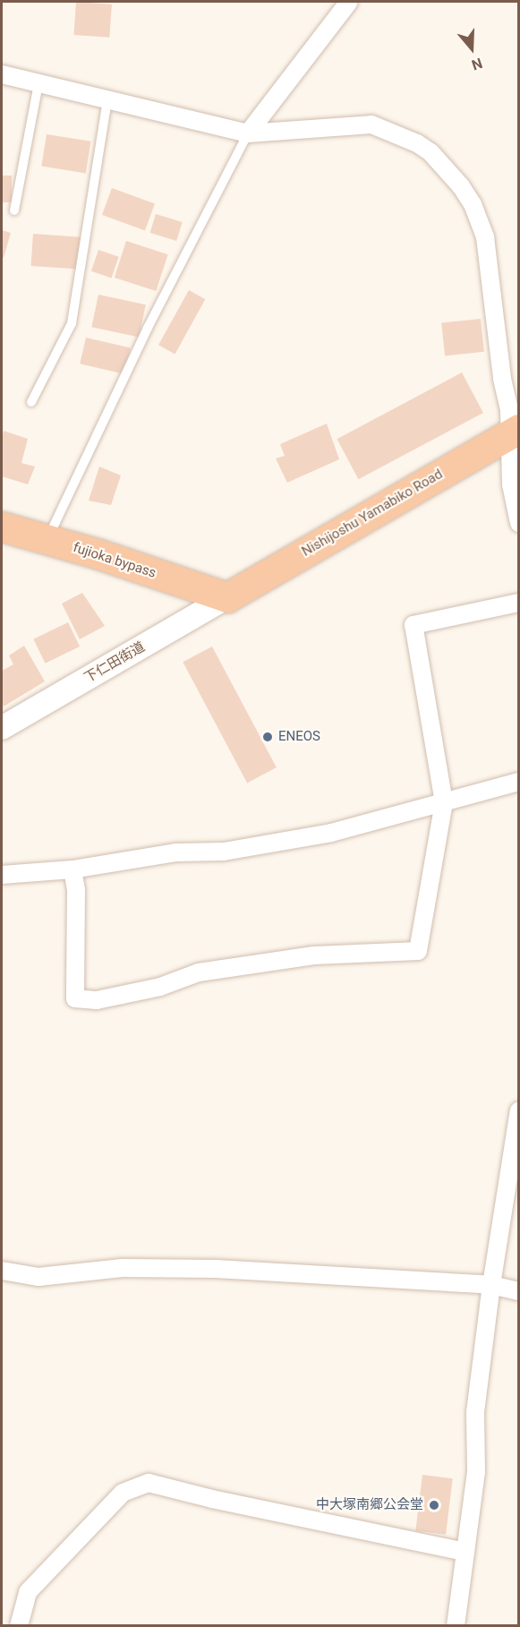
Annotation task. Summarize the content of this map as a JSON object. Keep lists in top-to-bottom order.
{
  "streets": {
    "highway": ["Nishijoshu Yamabiko Road", "fujioka bypass"],
    "street": ["下仁田街道"]
  },
  "crossings": [
    ["Nishijoshu Yamabiko Road", "fujioka bypass"],
    ["Nishijoshu Yamabiko Road", "下仁田街道"],
    ["fujioka bypass", "下仁田街道"]
  ],
  "places": ["ENEOS", "中大塚南郷公会堂"],
  "north": "bottom"
}
